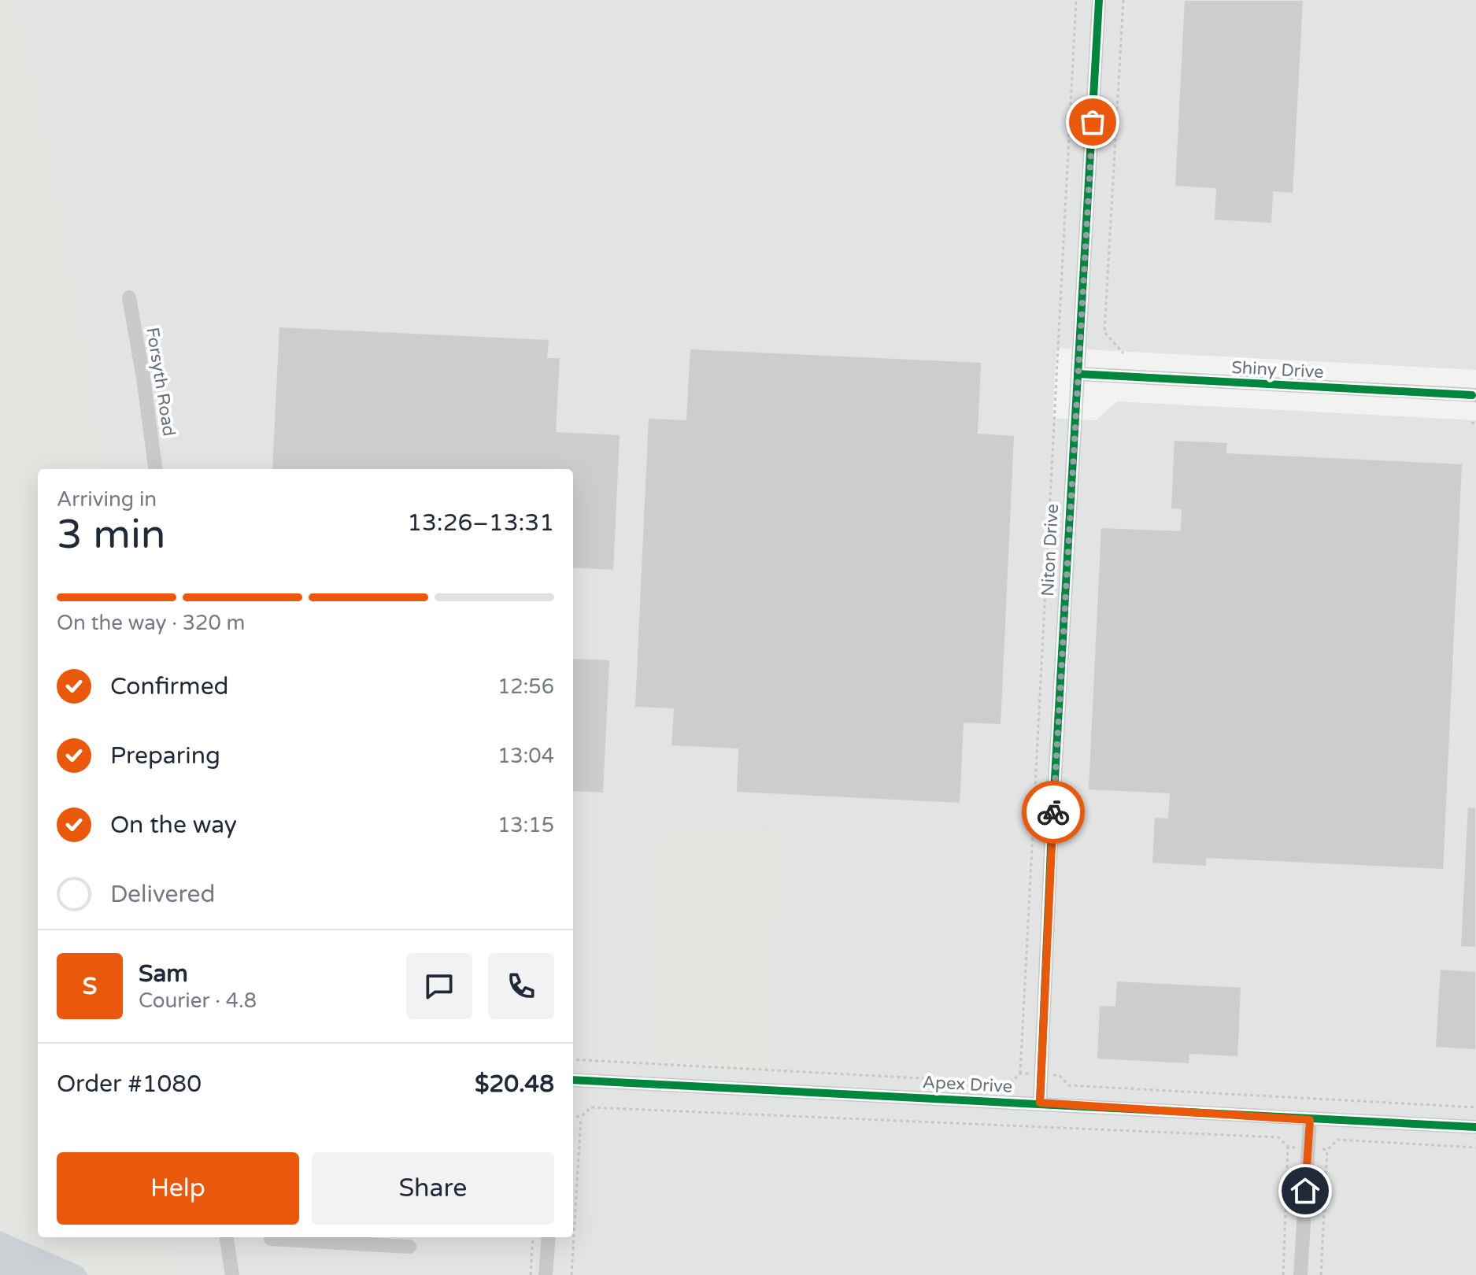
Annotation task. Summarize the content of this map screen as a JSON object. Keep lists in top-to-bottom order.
{
  "streets": {
    "street": [
      "Shiny Drive",
      "Forsyth Road",
      "Niton Drive",
      "Apex Drive"
    ]
  },
  "crossings": [
    ["Shiny Drive", "Niton Drive"],
    ["Niton Drive", "Apex Drive"]
  ],
  "page": {
    "heading": ["3 min", "Arriving in", "13:26–13:31"],
    "panel": [
      "Sam",
      "Courier · 4.8",
      "Order #1080",
      "$20.48"
    ],
    "bar": "On the way · 320 m",
    "list": [
      ["Confirmed", "12:56"],
      ["Preparing", "13:04"],
      ["On the way", "13:15"],
      "Delivered"
    ],
    "round": "S",
    "buttons": ["Help", "Share"]
  }
}
